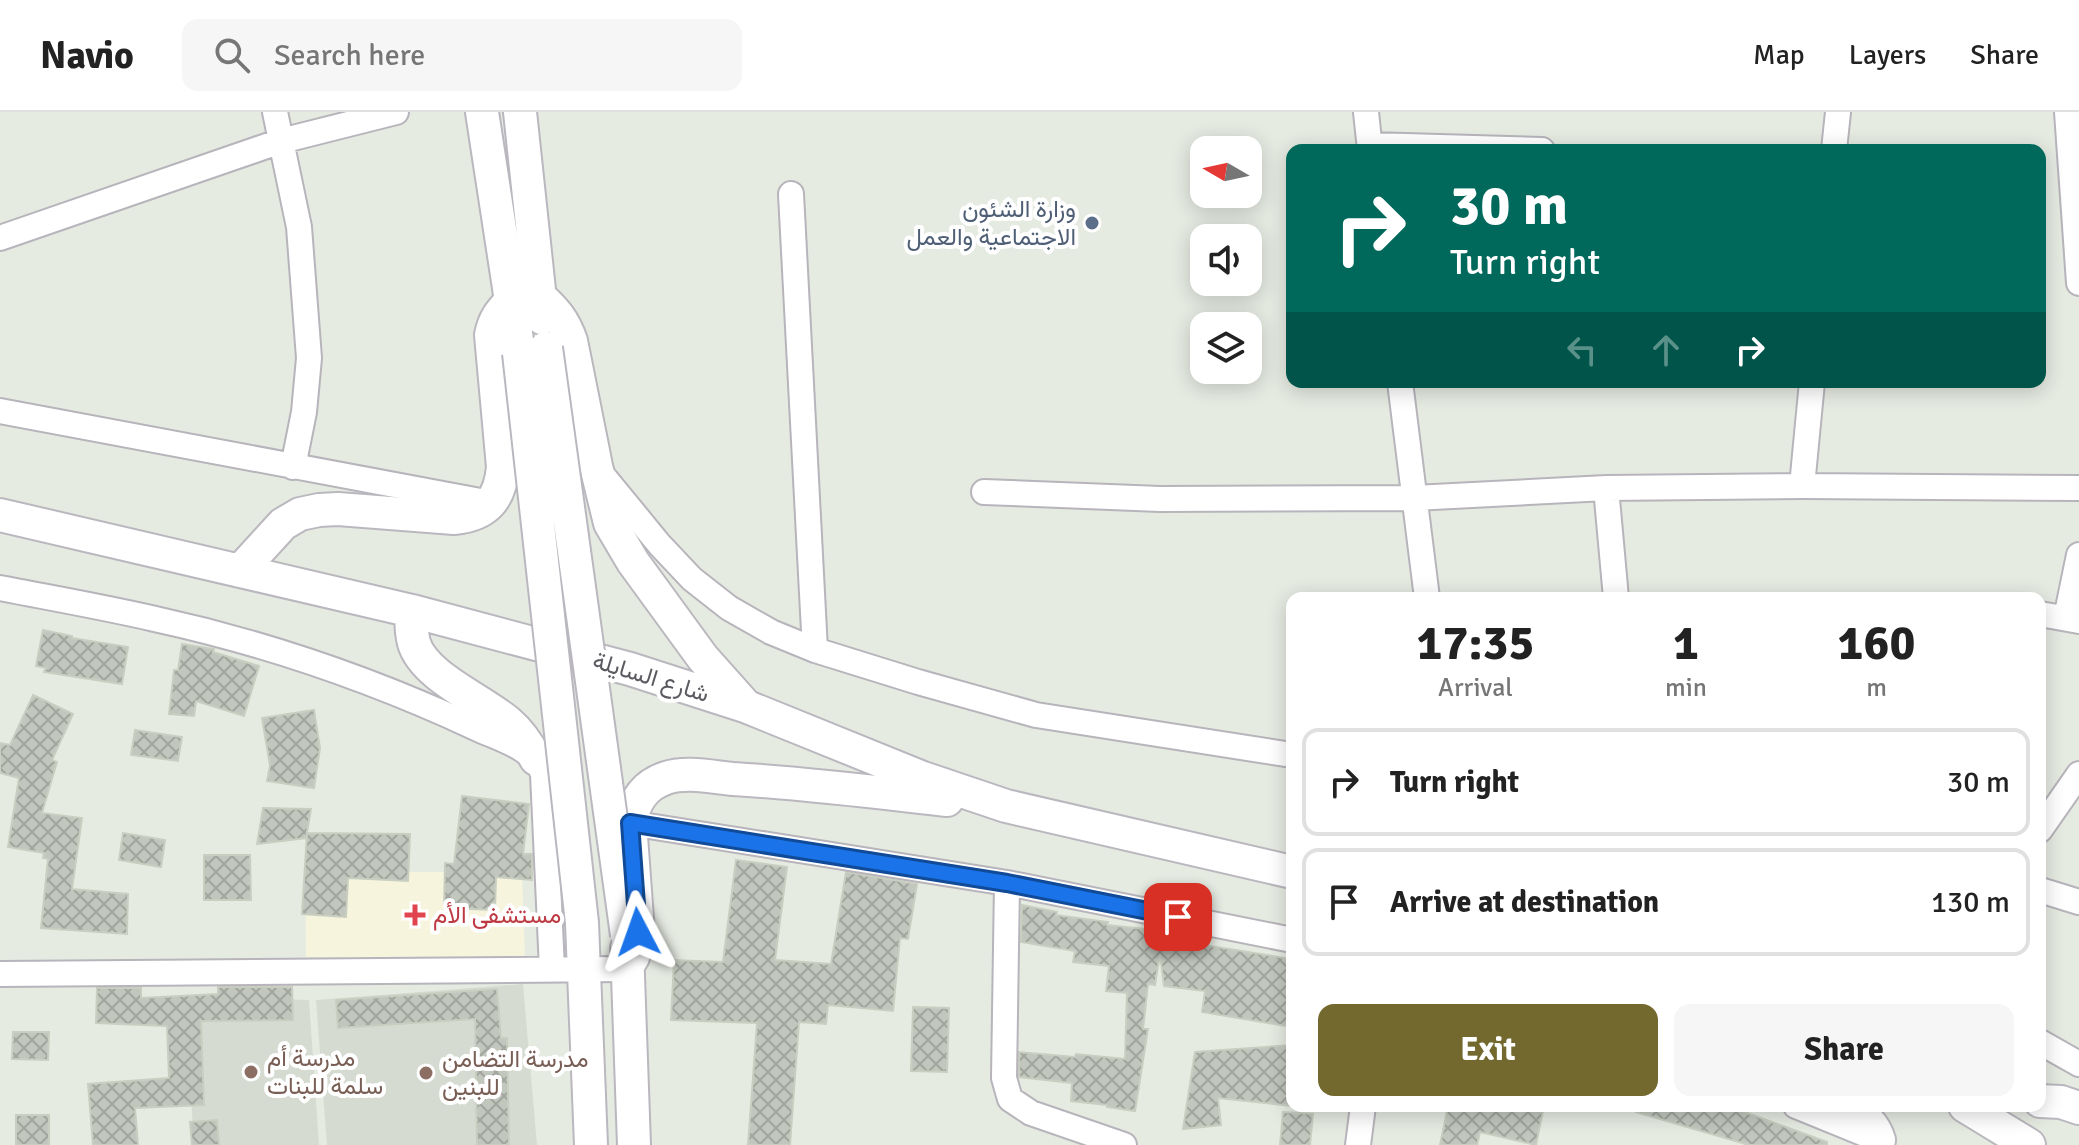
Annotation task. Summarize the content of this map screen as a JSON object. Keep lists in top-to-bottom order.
{
  "streets": {
    "main road": ["شارع السايلة"]
  },
  "places": {
    "other": ["وزارة الشئون الاجتماعية والعمل", "مدرسة أم سلمة للبنات", "مدرسة التضامن للبنين"],
    "health": ["مستشفى الأم"]
  },
  "north": "left",
  "page": {
    "header": "Navio",
    "search": "Search here",
    "nav": ["Map", "Layers", "Share"],
    "turn": ["30 m", "Turn right"],
    "eta": [
      "17:35",
      "Arrival",
      "1",
      "min",
      "160",
      "m"
    ],
    "list": [
      {
        "name": "Turn right",
        "value": "30 m"
      },
      {
        "name": "Arrive at destination",
        "value": "130 m"
      }
    ],
    "buttons": ["Exit", "Share"]
  }
}
